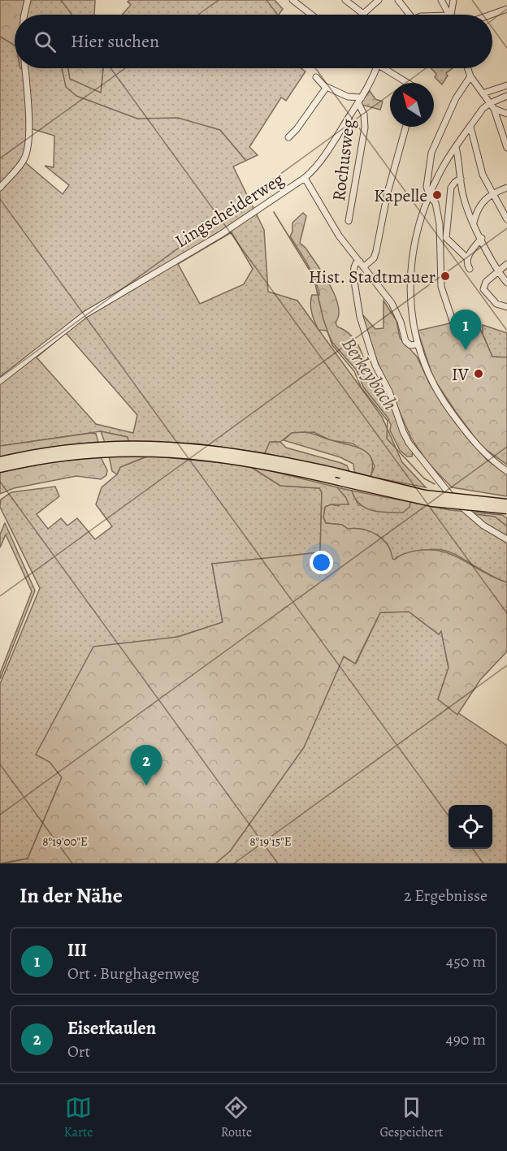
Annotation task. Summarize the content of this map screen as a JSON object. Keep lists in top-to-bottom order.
{
  "streets": {
    "street": ["Rochusweg", "Lingscheiderweg"]
  },
  "water": ["Berkeybach"],
  "places": ["Kapelle", "Hist. Stadtmauer", "IV"],
  "north": "top left",
  "page": {
    "search": "Hier suchen",
    "pins": ["1", "2"],
    "heading": ["In der Nähe", "2 Ergebnisse"],
    "list": [
      {
        "mark": "1",
        "name": "III",
        "note": "Ort · Burghagenweg",
        "value": "450 m"
      },
      {
        "mark": "2",
        "name": "Eiserkaulen",
        "note": "Ort",
        "value": "490 m"
      }
    ],
    "nav": ["Karte", "Route", "Gespeichert"]
  },
  "coordinates": ["8°19'00\"E", "8°19'15\"E"]
}
